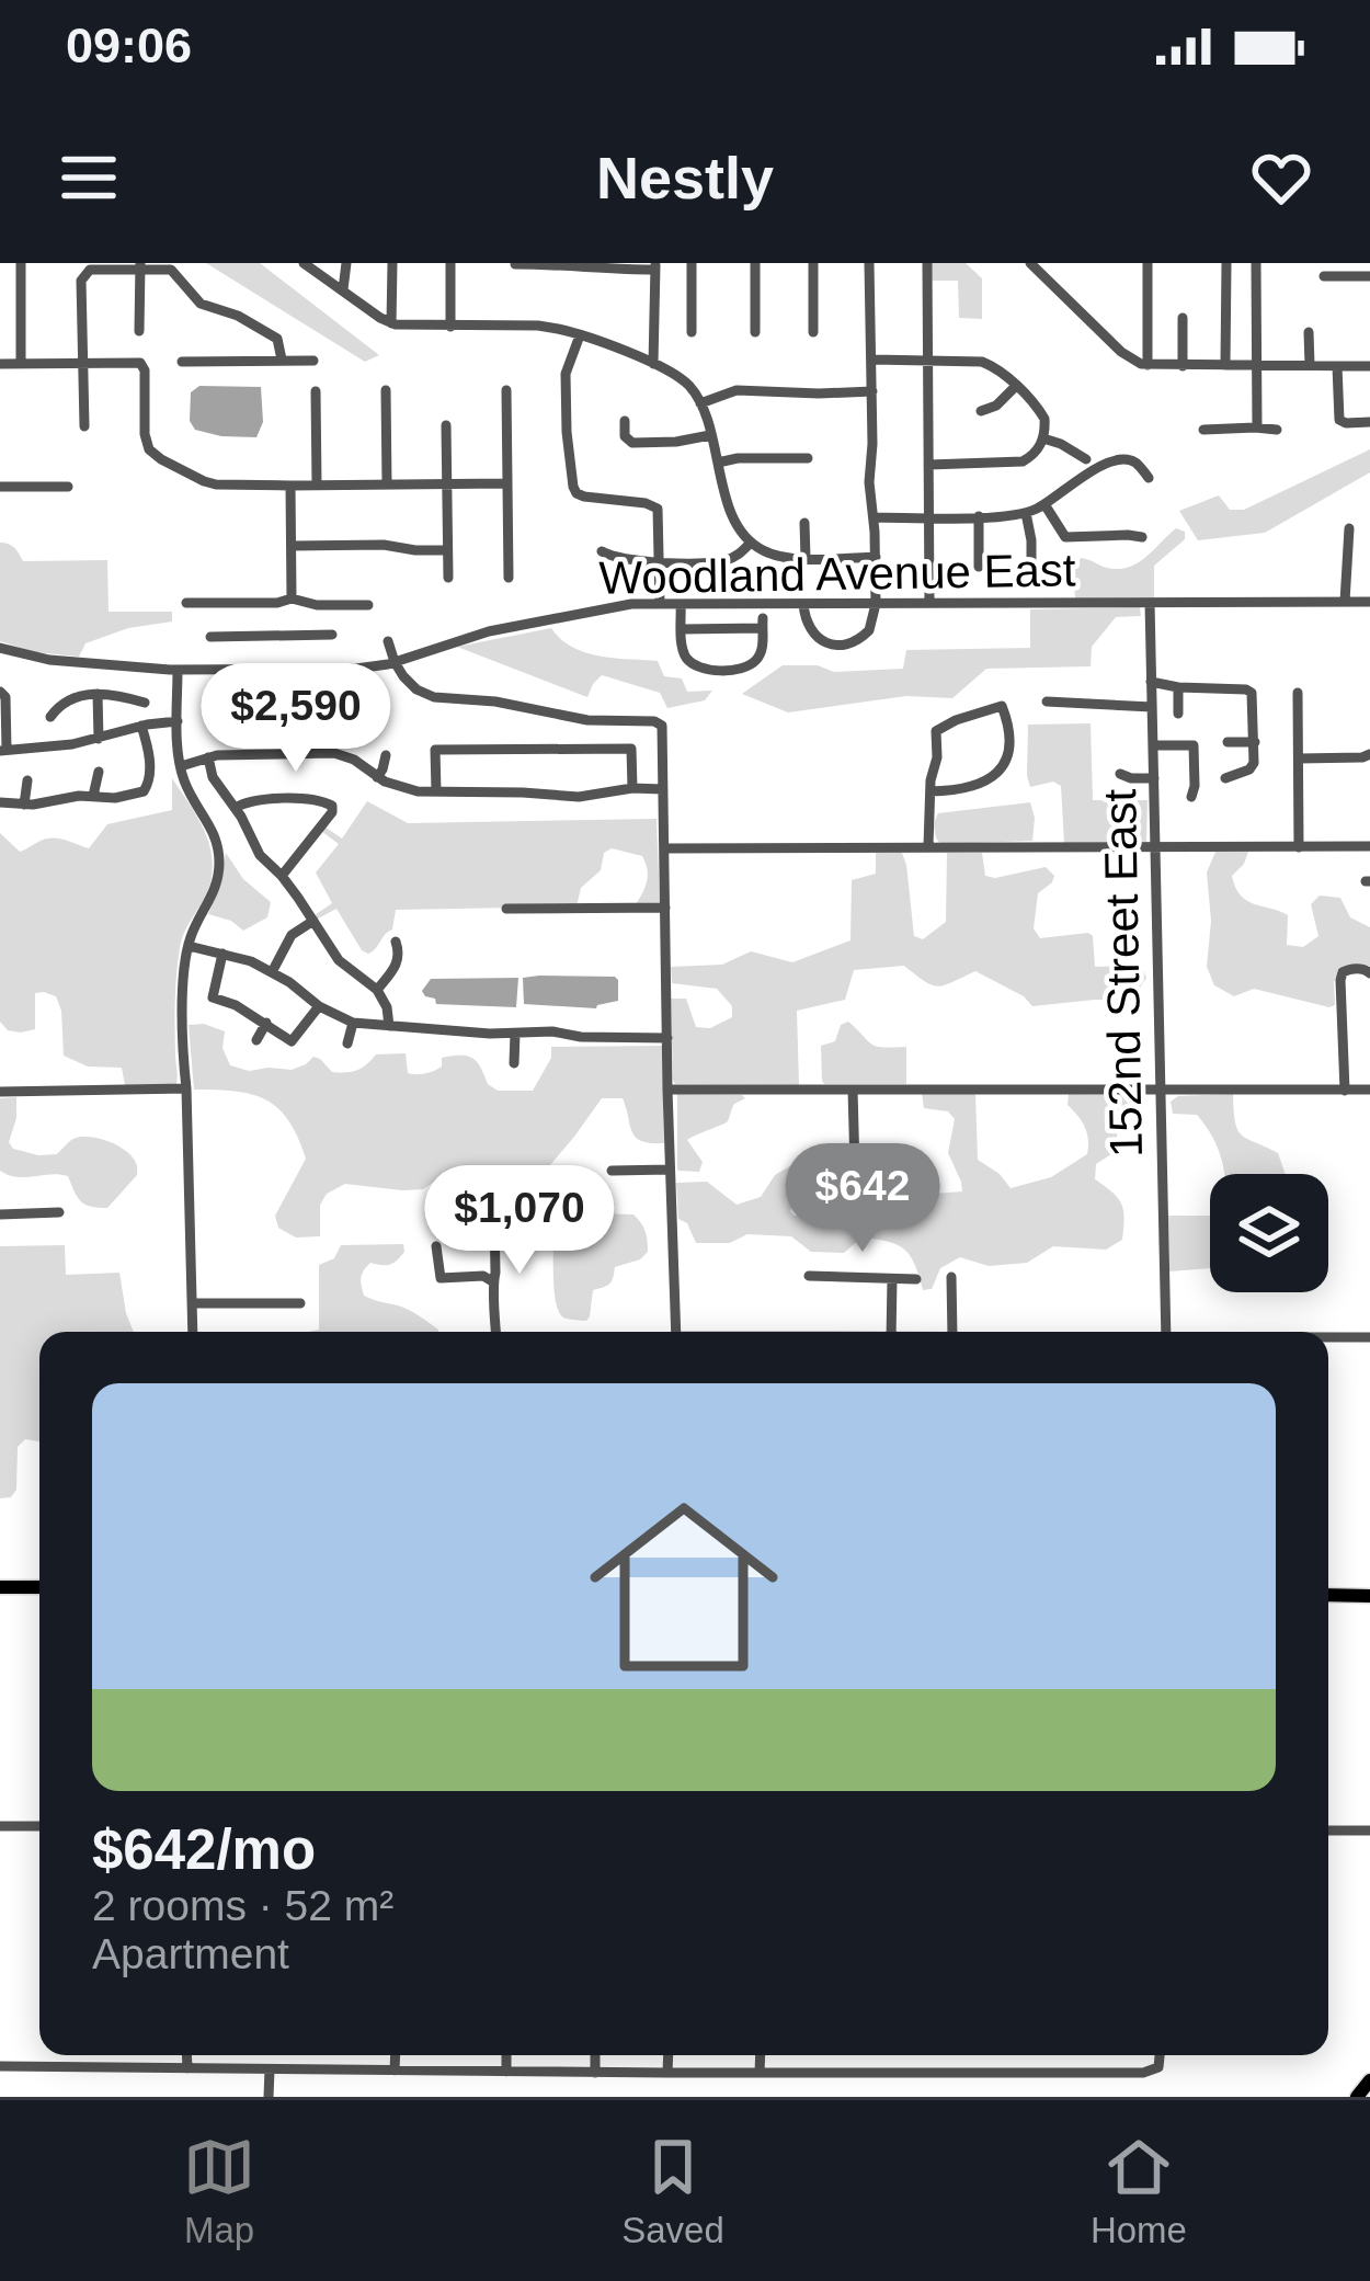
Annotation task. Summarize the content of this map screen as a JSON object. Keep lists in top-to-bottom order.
{
  "streets": {
    "street": ["Woodland Avenue East", "152nd Street East"]
  },
  "crossings": [
    ["Woodland Avenue East", "152nd Street East"]
  ],
  "page": {
    "status": "09:06",
    "header": "Nestly",
    "price": ["$2,590", "$642", "$1,070"],
    "list": [
      {
        "name": "$642/mo",
        "note": "2 rooms · 52 m² · Apartment"
      }
    ],
    "tabs": ["Map", "Saved", "Home"]
  }
}
